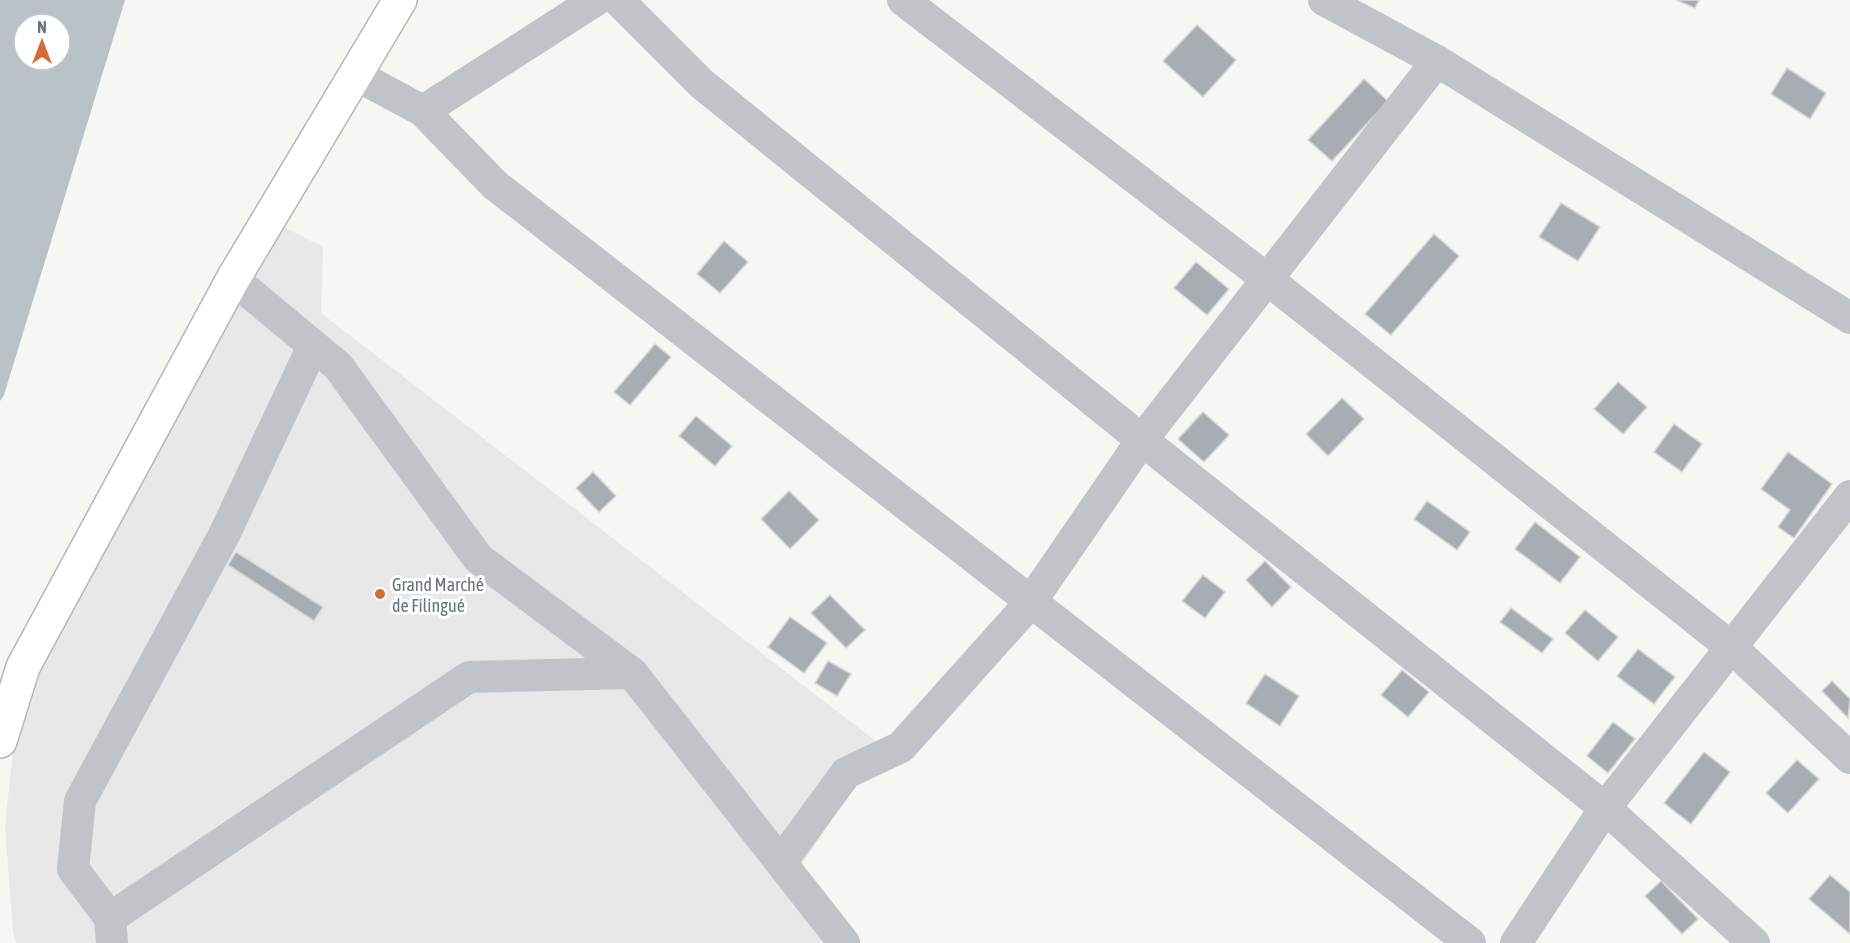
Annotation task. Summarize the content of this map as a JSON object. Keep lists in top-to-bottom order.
{
  "places": ["Grand Marché de Filingué"],
  "north": "top"
}
